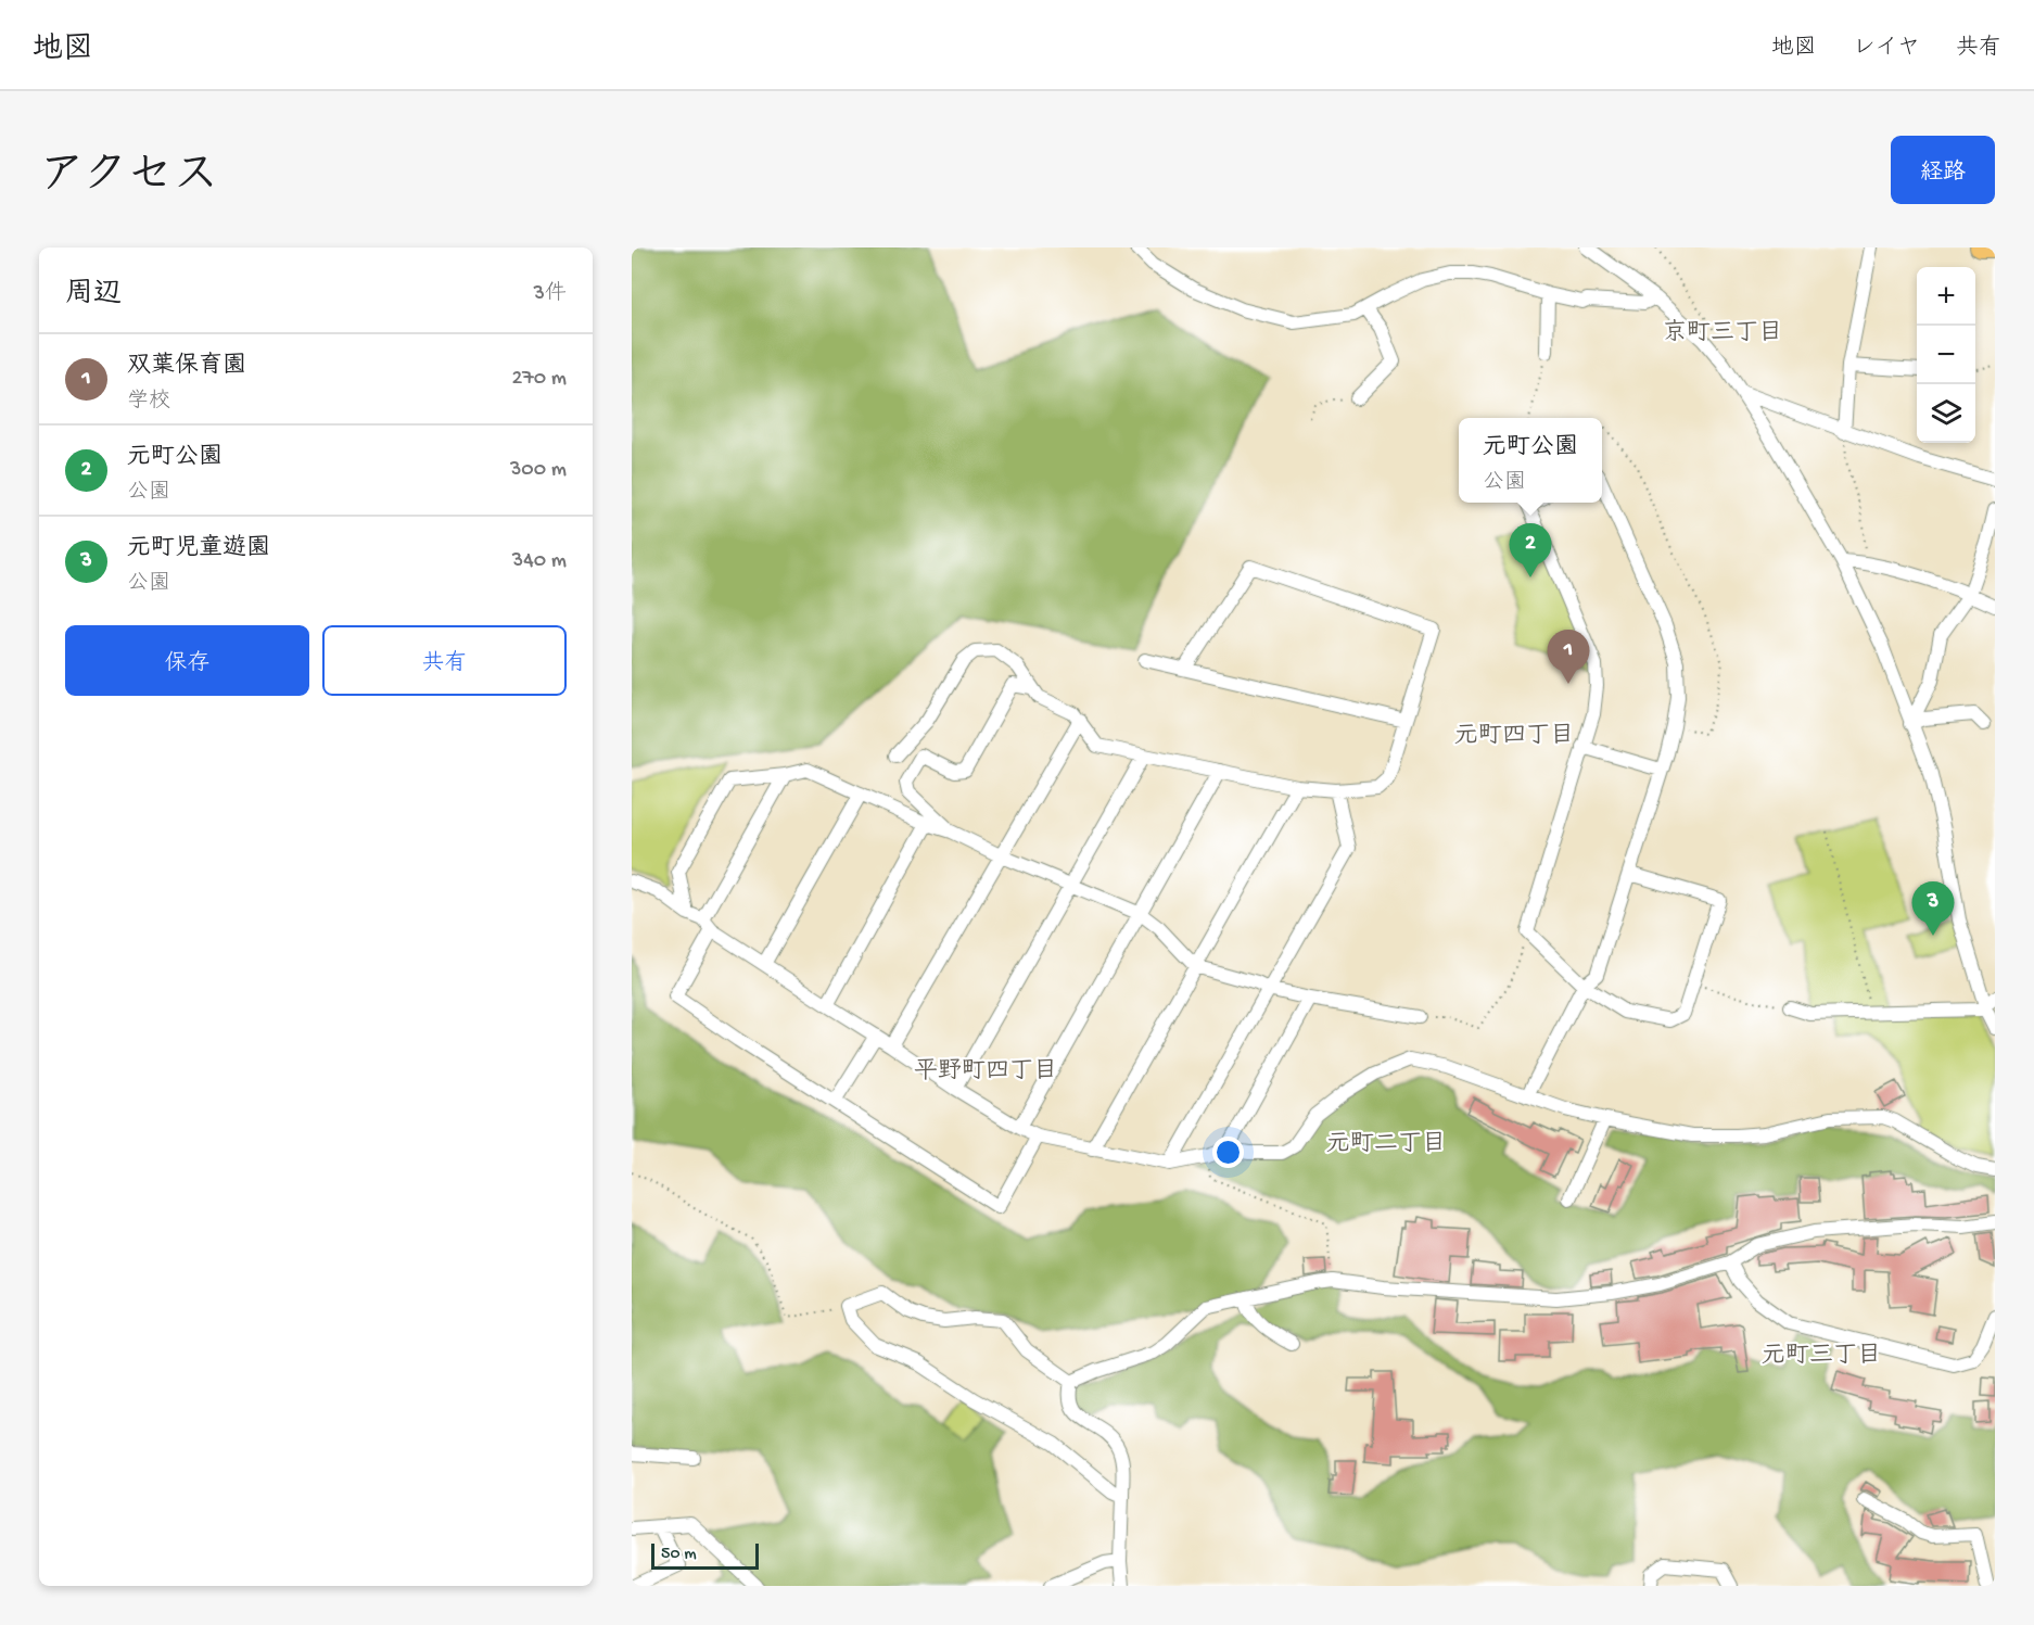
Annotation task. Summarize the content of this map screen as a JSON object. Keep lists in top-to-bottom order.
{
  "districts": [
    "京町三丁目",
    "元町四丁目",
    "平野町四丁目",
    "元町二丁目",
    "元町三丁目"
  ],
  "scale_bar": "50 m",
  "page": {
    "header": "地図",
    "nav": ["地図", "レイヤ", "共有"],
    "title": "アクセス",
    "buttons": [
      "経路",
      ["保存", "共有"]
    ],
    "heading": ["周辺", "3件"],
    "map_buttons": ["+", "−"],
    "list": [
      {
        "mark": "1",
        "name": "双葉保育園",
        "note": "学校",
        "value": "270 m"
      },
      {
        "mark": "2",
        "name": "元町公園",
        "note": "公園",
        "value": "300 m"
      },
      {
        "mark": "3",
        "name": "元町児童遊園",
        "note": "公園",
        "value": "340 m"
      }
    ],
    "popup": ["元町公園", "公園"],
    "pins": ["2", "1", "3"],
    "scale": "50 m"
  }
}
